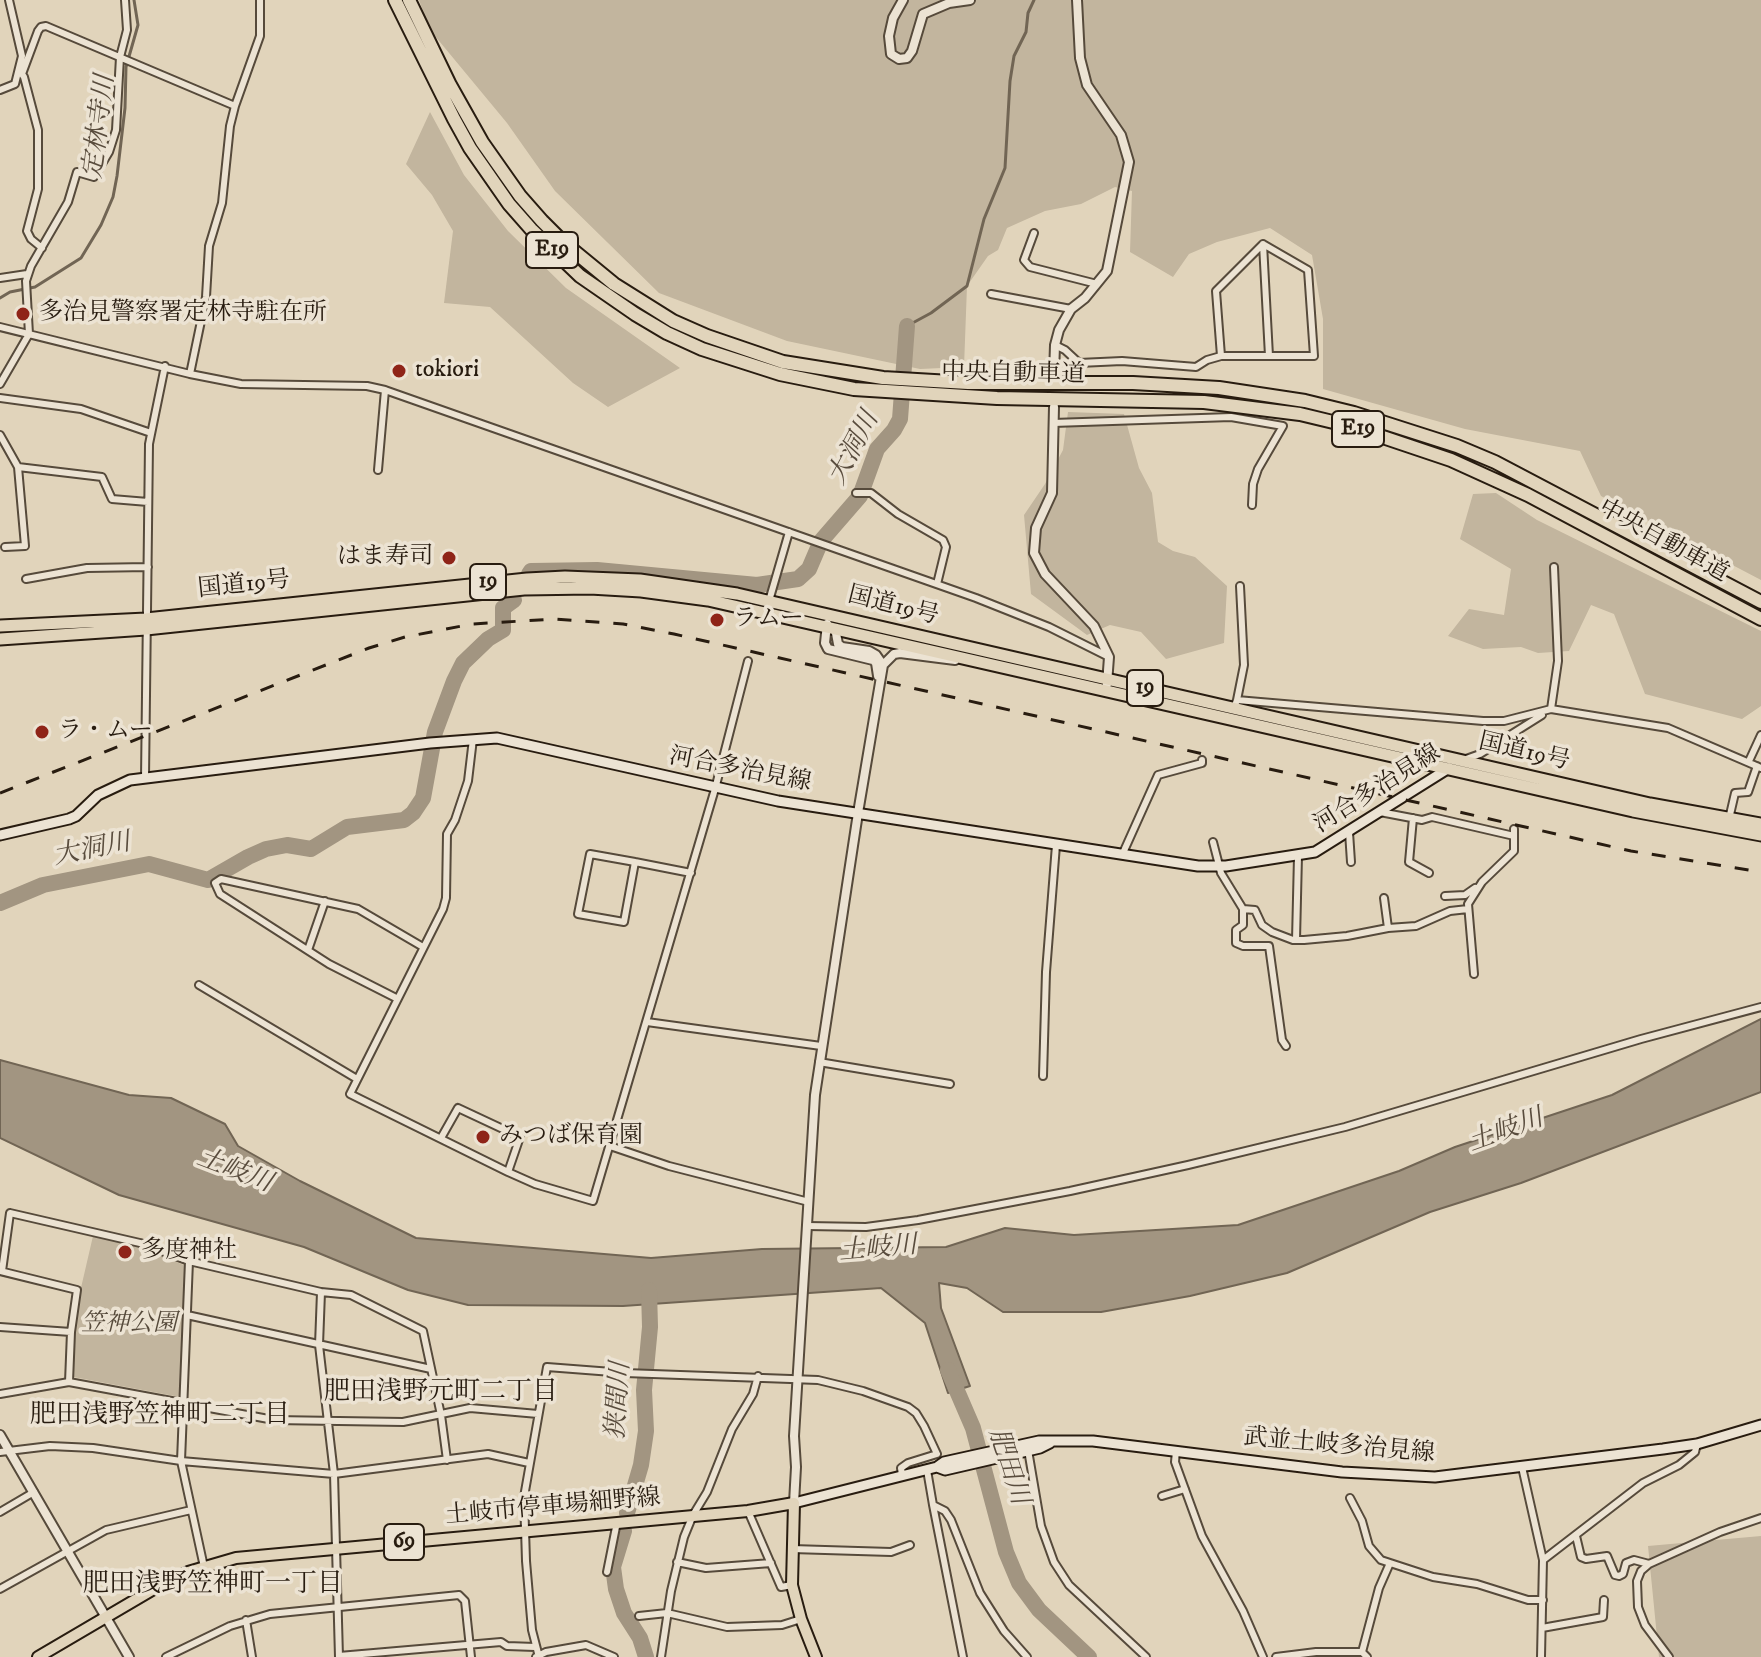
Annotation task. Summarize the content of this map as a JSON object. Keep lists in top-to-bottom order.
{
  "streets": {
    "highway": [
      "E19",
      "中央自動車道",
      "19",
      "国道19号"
    ],
    "main road": [
      "河合多治見線",
      "武並土岐多治見線",
      "土岐市停車場細野線",
      "69"
    ]
  },
  "crossings": [
    ["国道19号", "河合多治見線"],
    ["武並土岐多治見線", "土岐市停車場細野線"]
  ],
  "districts": ["肥田浅野元町二丁目", "肥田浅野笠神町二丁目", "肥田浅野笠神町一丁目"],
  "water": [
    "定林寺川",
    "大洞川",
    "土岐川",
    "狭間川",
    "肥田川"
  ],
  "parks": ["笠神公園"],
  "places": [
    "多治見警察署定林寺駐在所",
    "tokiori",
    "はま寿司",
    "ラムー",
    "ラ・ムー",
    "みつば保育園",
    "多度神社"
  ]
}
